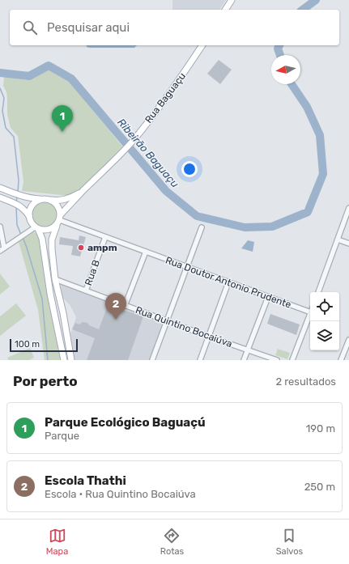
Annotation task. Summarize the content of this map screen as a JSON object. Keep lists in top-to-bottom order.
{
  "streets": {
    "main road": ["Rua Baguaçu"],
    "street": ["Rua B", "Rua Doutor Antonio Prudente", "Rua Quintino Bocaiúva"]
  },
  "crossings": [
    ["Rua B", "Rua Doutor Antonio Prudente"],
    ["Rua B", "Rua Quintino Bocaiúva"]
  ],
  "water": ["Ribeirão Baguaçu"],
  "places": ["ampm"],
  "scale_bar": "100 m",
  "north": "left",
  "page": {
    "search": "Pesquisar aqui",
    "pins": ["1", "2"],
    "scale": "100 m",
    "heading": ["Por perto", "2 resultados"],
    "list": [
      {
        "mark": "1",
        "name": "Parque Ecológico Baguaçú",
        "note": "Parque",
        "value": "190 m"
      },
      {
        "mark": "2",
        "name": "Escola Thathi",
        "note": "Escola · Rua Quintino Bocaiúva",
        "value": "250 m"
      }
    ],
    "nav": ["Mapa", "Rotas", "Salvos"]
  }
}
